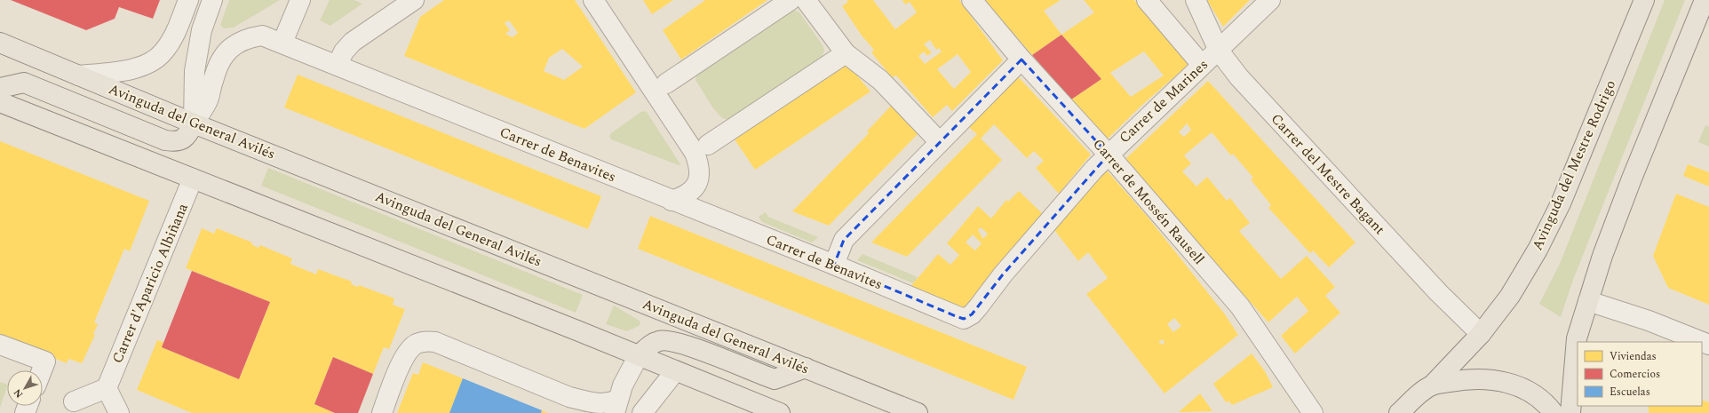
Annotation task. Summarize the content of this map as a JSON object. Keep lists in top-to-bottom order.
{
  "streets": {
    "main road": ["Avinguda del General Avilés", "Avinguda del Mestre Rodrigo"],
    "street": [
      "Carrer de Marines",
      "Carrer de Benavites",
      "Carrer del Mestre Bagant",
      "Carrer de Mossén Rausell",
      "Carrer d'Aparicio Albiñana"
    ]
  },
  "crossings": [
    ["Carrer de Marines", "Carrer de Benavites"],
    ["Carrer de Marines", "Carrer del Mestre Bagant"],
    ["Carrer de Marines", "Carrer de Mossén Rausell"],
    ["Avinguda del General Avilés", "Carrer de Benavites"],
    ["Avinguda del Mestre Rodrigo", "Carrer del Mestre Bagant"]
  ],
  "legend": ["Viviendas", "Comercios", "Escuelas"],
  "north": "bottom left"
}
